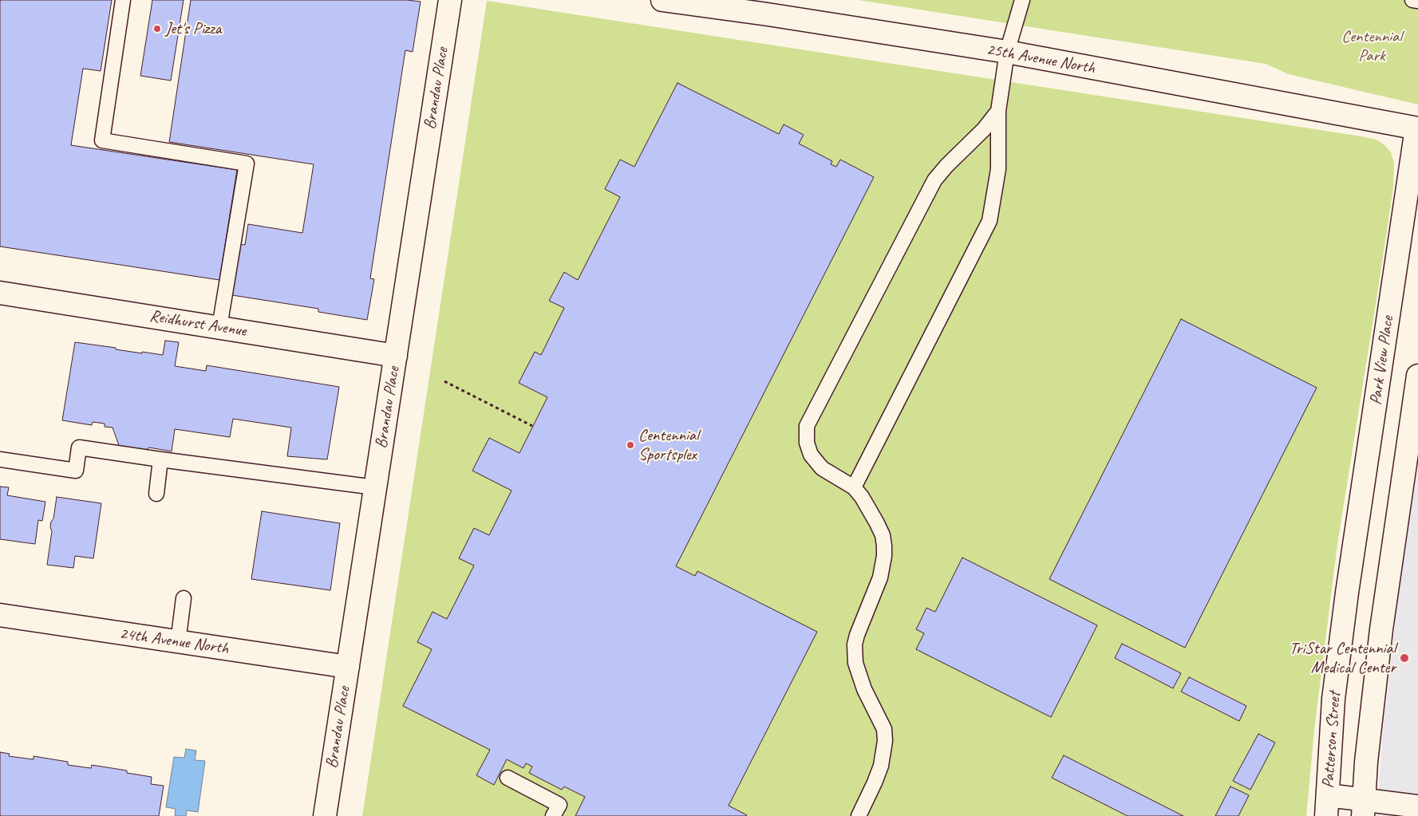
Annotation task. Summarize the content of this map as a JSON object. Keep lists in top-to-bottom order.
{
  "streets": {
    "street": [
      "25th Avenue North",
      "Brandau Place",
      "Reidhurst Avenue",
      "Park View Place",
      "24th Avenue North",
      "Patterson Street"
    ]
  },
  "crossings": [
    ["25th Avenue North", "Park View Place"],
    ["Brandau Place", "Reidhurst Avenue"],
    ["Brandau Place", "24th Avenue North"],
    ["Park View Place", "Patterson Street"]
  ],
  "parks": ["Centennial Park"],
  "places": ["Jet's Pizza", "Centennial Sportsplex", "TriStar Centennial Medical Center"]
}
